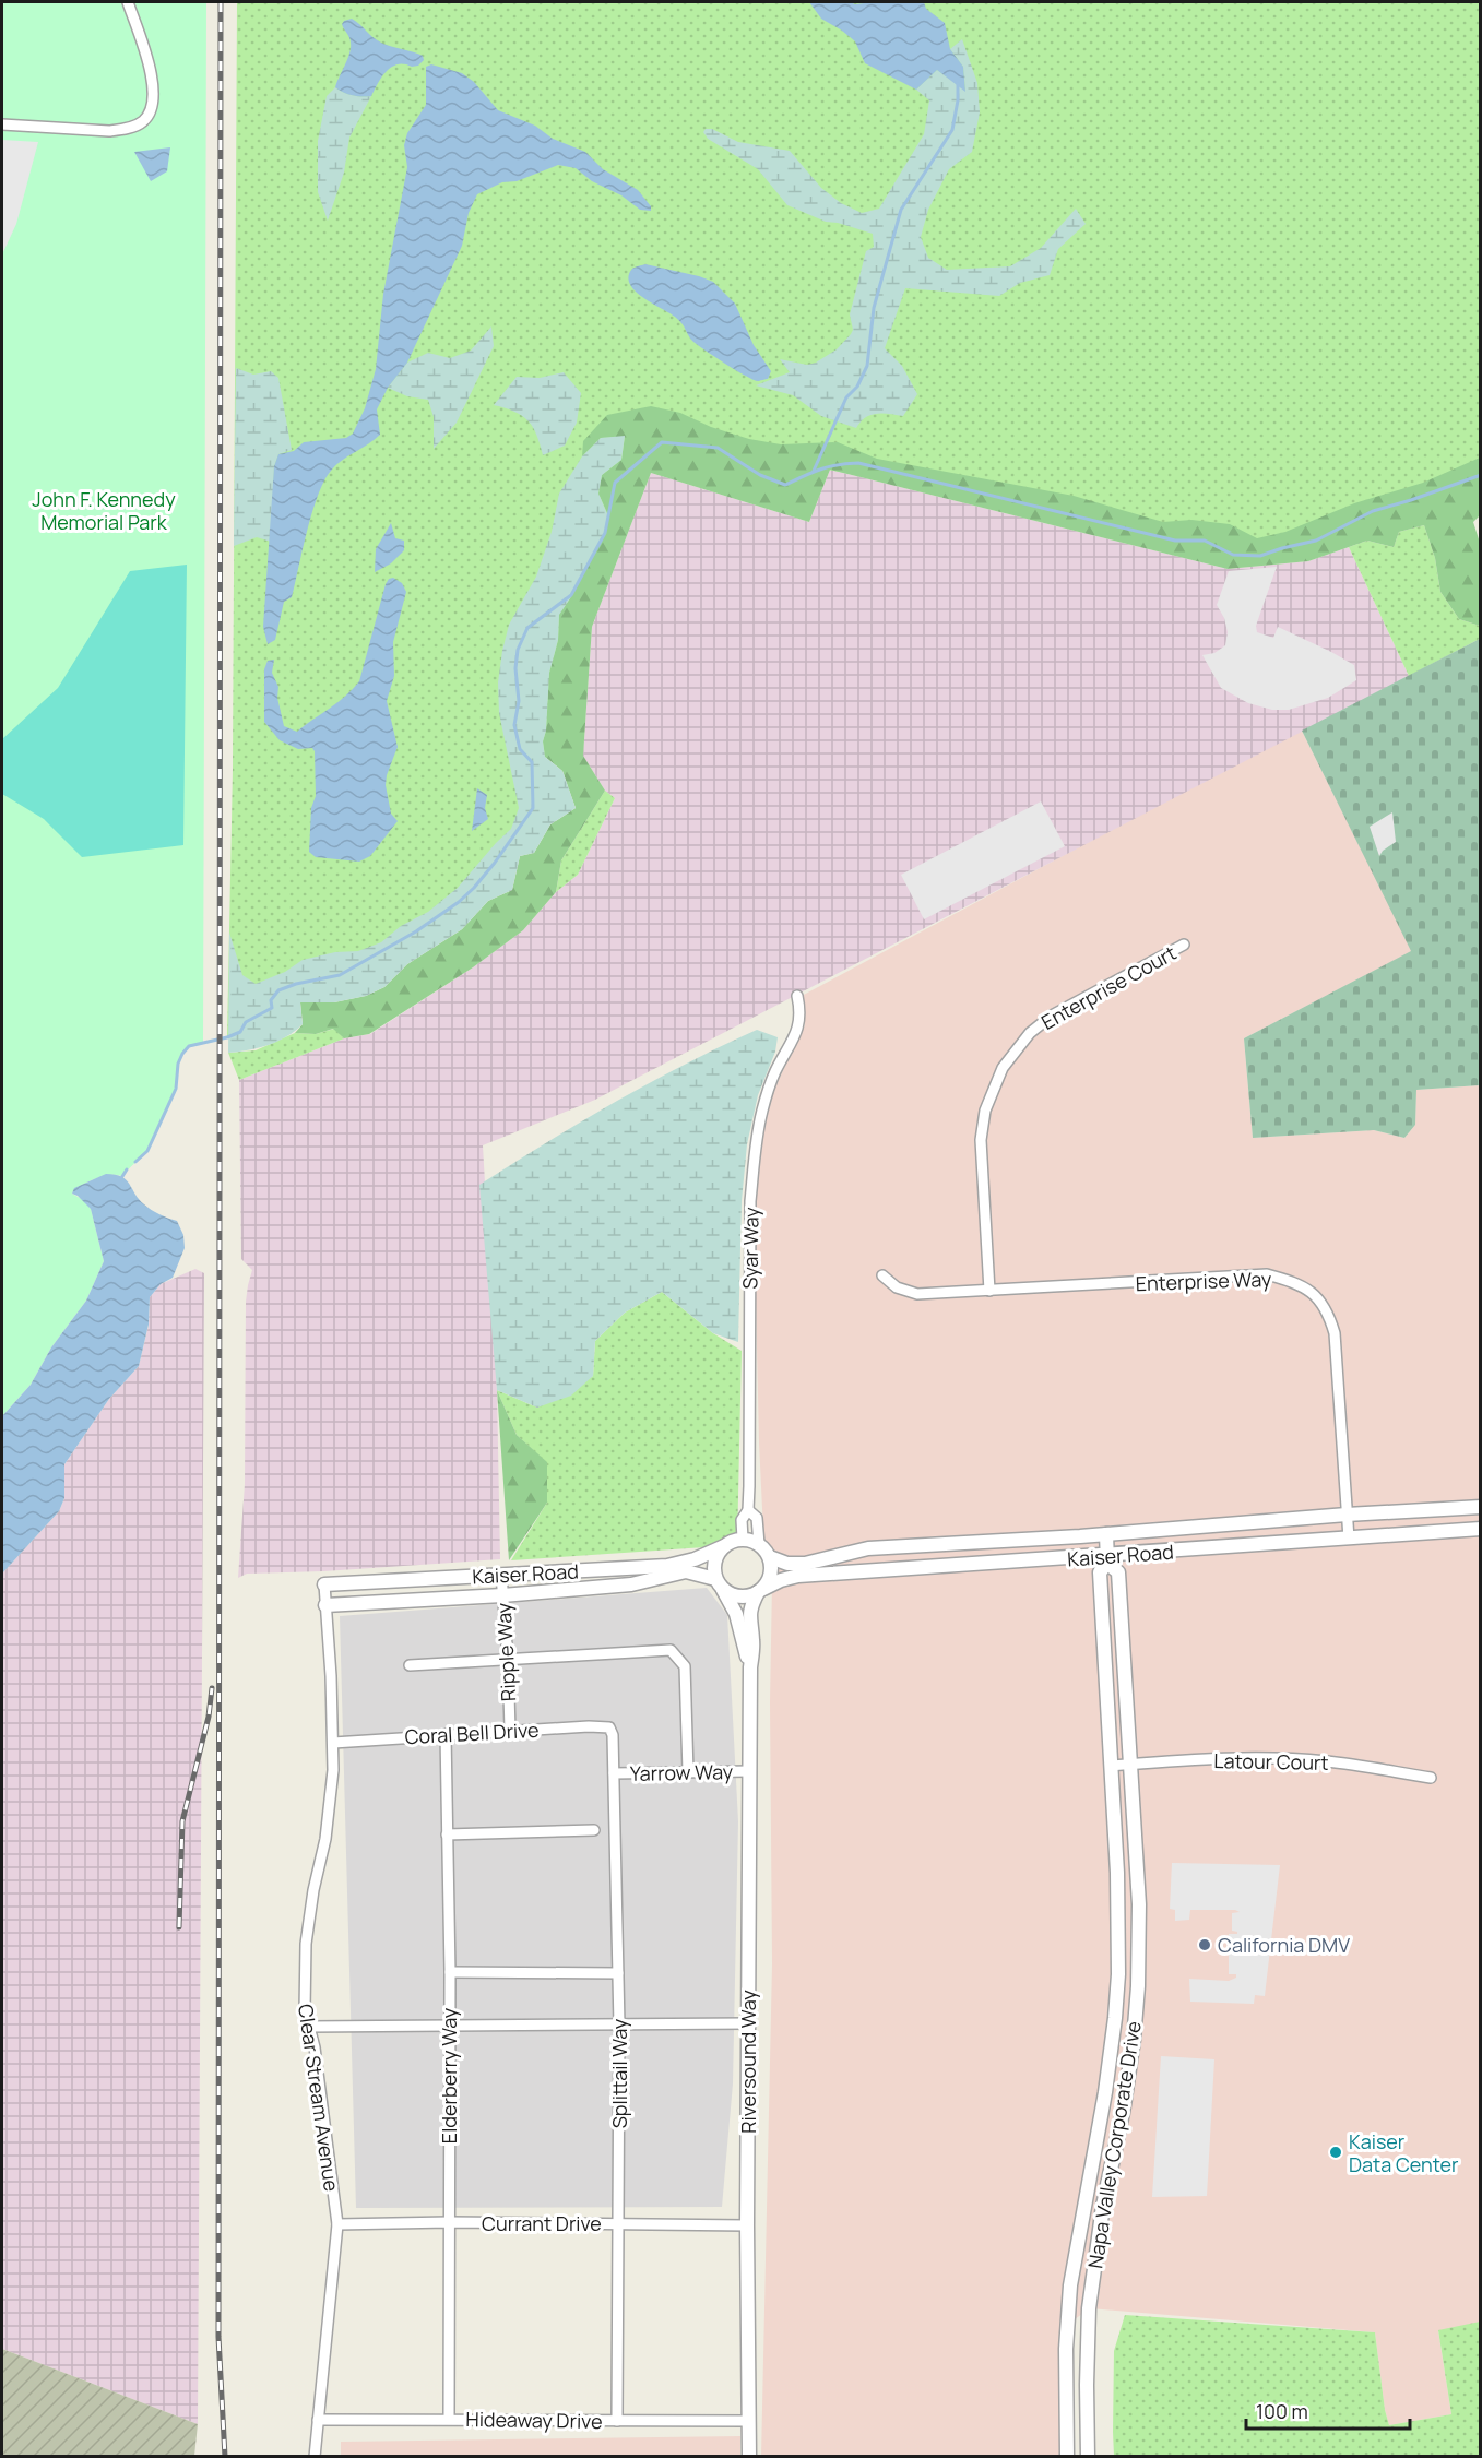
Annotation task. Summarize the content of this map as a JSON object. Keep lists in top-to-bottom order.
{
  "streets": {
    "street": [
      "Enterprise Court",
      "Syar Way",
      "Enterprise Way",
      "Kaiser Road",
      "Ripple Way",
      "Coral Bell Drive",
      "Latour Court",
      "Yarrow Way",
      "Riversound Way",
      "Splittail Way",
      "Elderberry Way",
      "Clear Stream Avenue",
      "Napa Valley Corporate Drive",
      "Currant Drive",
      "Hideaway Drive"
    ]
  },
  "crossings": [
    ["Enterprise Court", "Enterprise Way"],
    ["Syar Way", "Kaiser Road"],
    ["Syar Way", "Riversound Way"],
    ["Enterprise Way", "Kaiser Road"],
    ["Kaiser Road", "Ripple Way"],
    ["Kaiser Road", "Riversound Way"],
    ["Kaiser Road", "Clear Stream Avenue"],
    ["Kaiser Road", "Napa Valley Corporate Drive"],
    ["Ripple Way", "Coral Bell Drive"],
    ["Coral Bell Drive", "Splittail Way"],
    ["Coral Bell Drive", "Elderberry Way"],
    ["Coral Bell Drive", "Clear Stream Avenue"],
    ["Latour Court", "Napa Valley Corporate Drive"],
    ["Yarrow Way", "Riversound Way"],
    ["Yarrow Way", "Splittail Way"],
    ["Riversound Way", "Currant Drive"],
    ["Riversound Way", "Hideaway Drive"],
    ["Splittail Way", "Currant Drive"],
    ["Splittail Way", "Hideaway Drive"],
    ["Elderberry Way", "Currant Drive"],
    ["Elderberry Way", "Hideaway Drive"],
    ["Clear Stream Avenue", "Currant Drive"],
    ["Clear Stream Avenue", "Hideaway Drive"]
  ],
  "parks": ["John F. Kennedy Memorial Park"],
  "places": ["California DMV", "Kaiser Data Center"],
  "scale_bar": "100 m"
}
